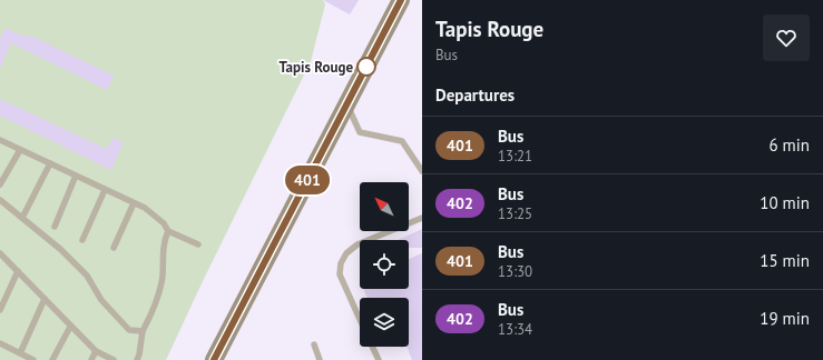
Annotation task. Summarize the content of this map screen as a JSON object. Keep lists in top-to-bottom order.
{
  "places": ["Tapis Rouge"],
  "lines": ["bus line 401"],
  "north": "top left",
  "page": {
    "on_map": "401",
    "heading": [
      ["Tapis Rouge", "Bus"],
      "Departures"
    ],
    "list": [
      {
        "mark": "401",
        "name": "Bus",
        "note": "13:21",
        "value": "6 min"
      },
      {
        "mark": "402",
        "name": "Bus",
        "note": "13:25",
        "value": "10 min"
      },
      {
        "mark": "401",
        "name": "Bus",
        "note": "13:30",
        "value": "15 min"
      },
      {
        "mark": "402",
        "name": "Bus",
        "note": "13:34",
        "value": "19 min"
      }
    ]
  }
}
